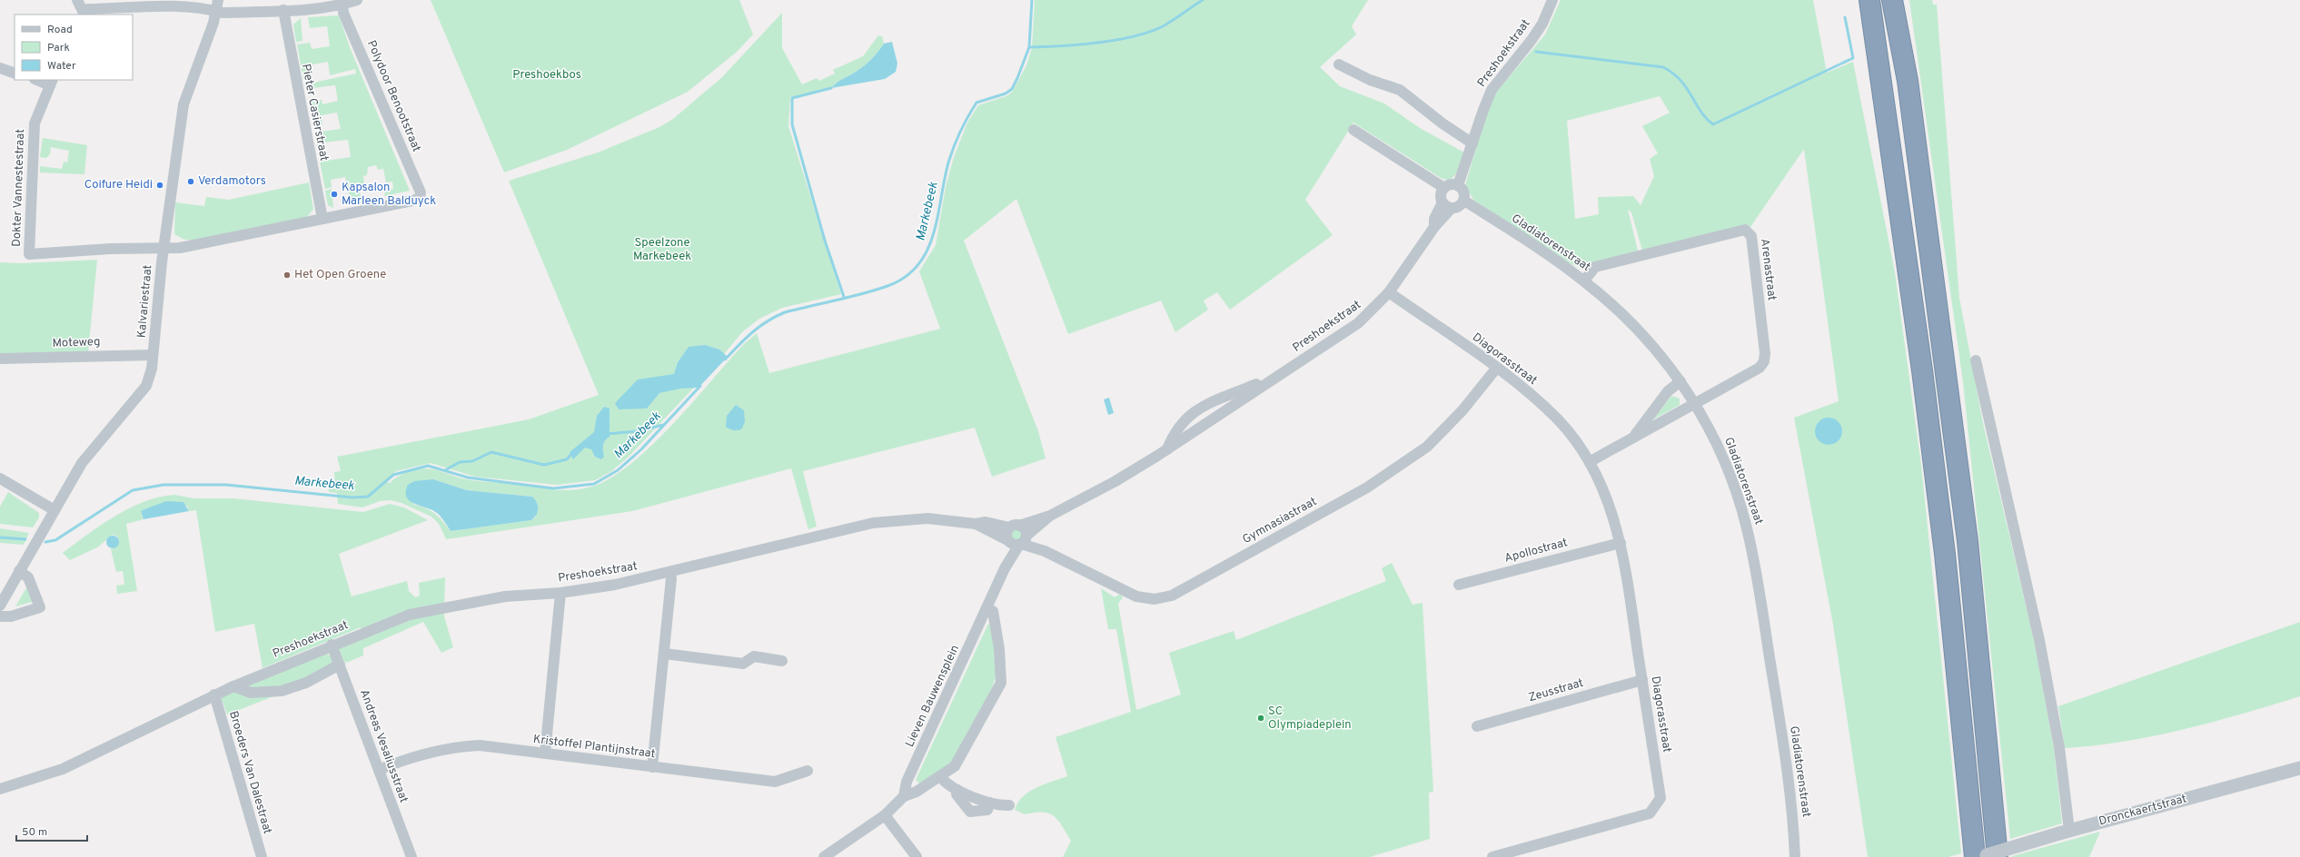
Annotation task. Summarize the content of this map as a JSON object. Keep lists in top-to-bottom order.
{
  "streets": {
    "street": [
      "Preshoekstraat",
      "Polydoor Benootstraat",
      "Pieter Casierstraat",
      "Dokter Vannestestraat",
      "Gladiatorenstraat",
      "Arenastraat",
      "Kalvariestraat",
      "Moteweg",
      "Diagorasstraat",
      "Gymnasiastraat",
      "Apollostraat",
      "Zeusstraat",
      "Lieven Bauwensplein",
      "Andreas Vesaliusstraat",
      "Kristoffel Plantijnstraat",
      "Broeders Van Dalestraat",
      "Dronckaertstraat"
    ]
  },
  "crossings": [
    ["Preshoekstraat", "Gladiatorenstraat"],
    ["Preshoekstraat", "Diagorasstraat"],
    ["Preshoekstraat", "Gymnasiastraat"],
    ["Preshoekstraat", "Lieven Bauwensplein"],
    ["Preshoekstraat", "Andreas Vesaliusstraat"],
    ["Preshoekstraat", "Broeders Van Dalestraat"],
    ["Polydoor Benootstraat", "Pieter Casierstraat"],
    ["Dokter Vannestestraat", "Kalvariestraat"],
    ["Gladiatorenstraat", "Arenastraat"],
    ["Kalvariestraat", "Moteweg"],
    ["Diagorasstraat", "Gymnasiastraat"],
    ["Diagorasstraat", "Apollostraat"],
    ["Diagorasstraat", "Zeusstraat"],
    ["Gymnasiastraat", "Lieven Bauwensplein"],
    ["Andreas Vesaliusstraat", "Kristoffel Plantijnstraat"]
  ],
  "water": ["Markebeek"],
  "parks": ["Preshoekbos", "Speelzone Markebeek"],
  "places": [
    "Verdamotors",
    "Coifure Heidi",
    "Kapsalon Marleen Balduyck",
    "Het Open Groene",
    "SC Olympiadeplein"
  ],
  "legend": ["Road", "Park", "Water"],
  "scale_bar": "50 m"
}
